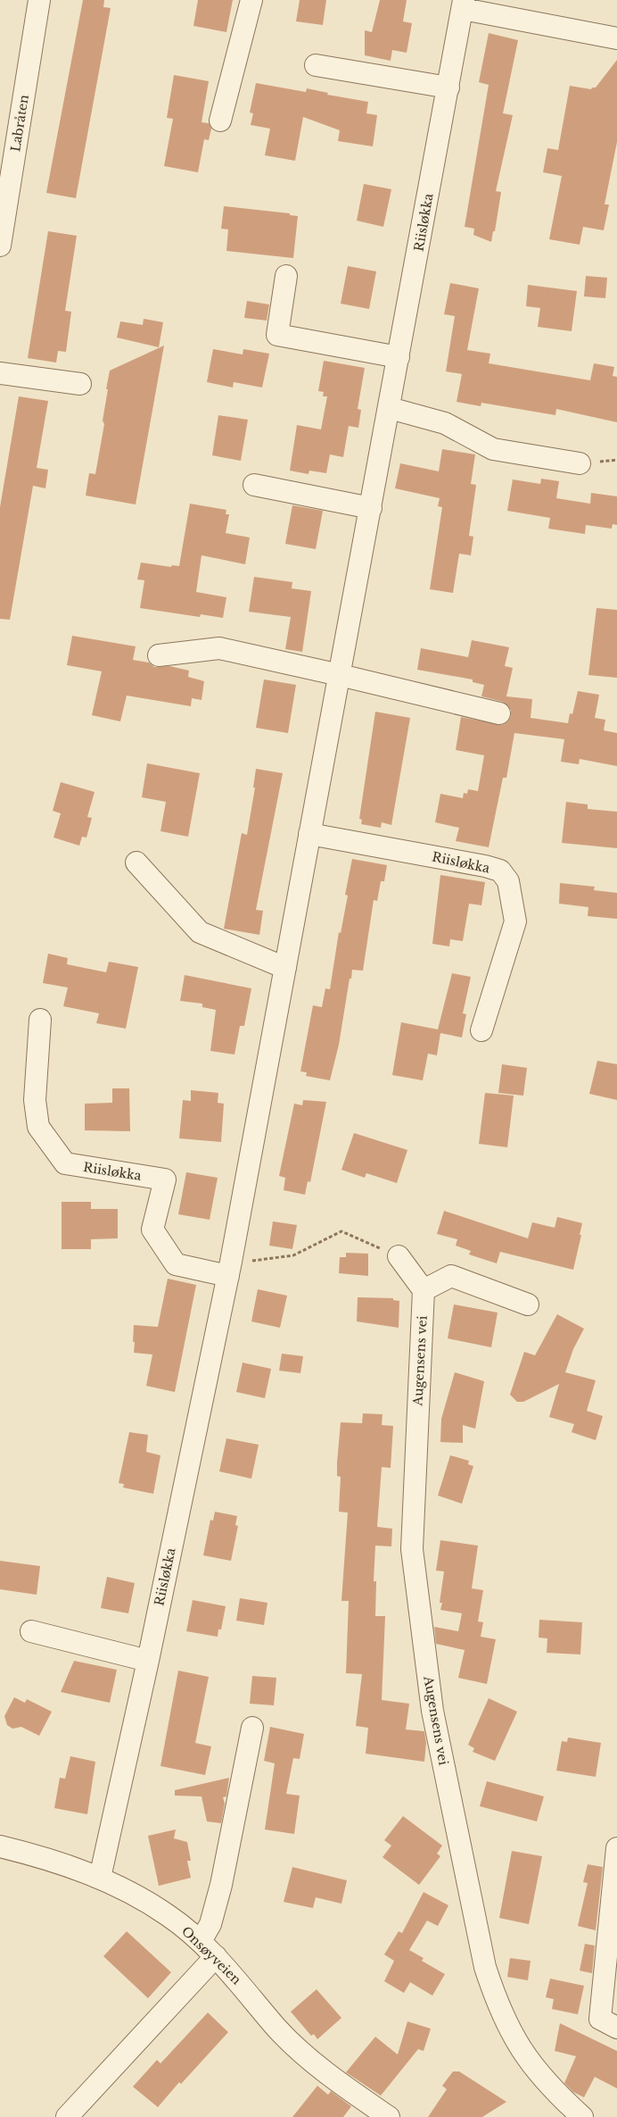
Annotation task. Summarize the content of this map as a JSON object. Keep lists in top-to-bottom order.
{
  "streets": {
    "street": [
      "Labråten",
      "Riisløkka",
      "Augensens vei",
      "Onsøyveien"
    ]
  },
  "crossings": [
    ["Riisløkka", "Onsøyveien"]
  ]
}
